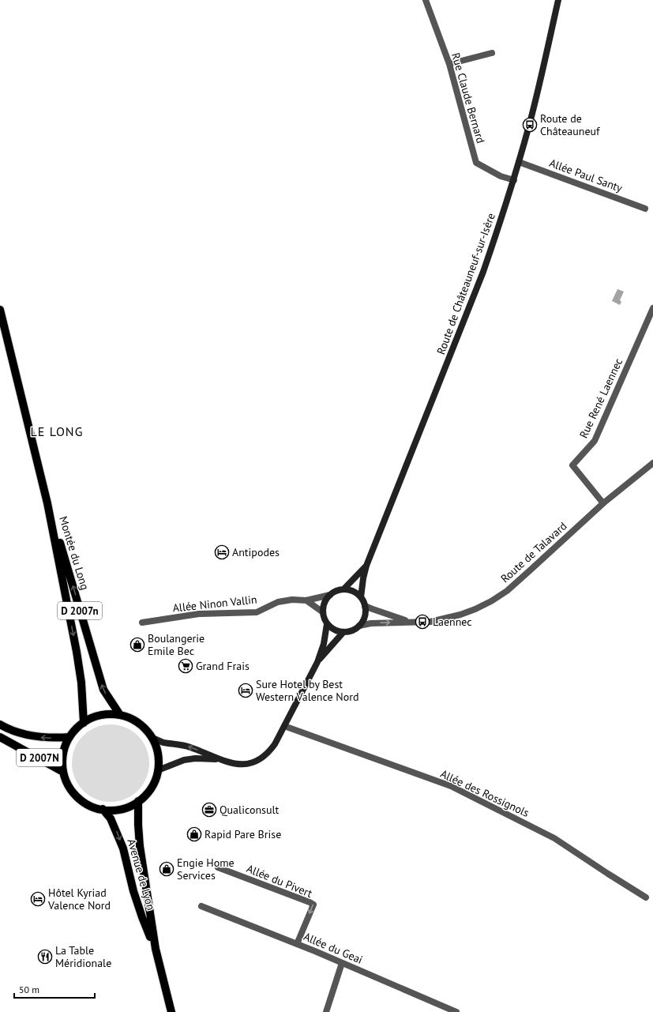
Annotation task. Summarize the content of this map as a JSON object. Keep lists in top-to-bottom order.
{
  "streets": {
    "main road": [
      "Route de Châteauneuf-sur-Isère",
      "Montée du Long",
      "D 2007n",
      "D 2007N",
      "Avenue de Lyon"
    ],
    "street": [
      "Rue Claude Bernard",
      "Allée Paul Santy",
      "Rue René Laennec",
      "Route de Talavard",
      "Allée Ninon Vallin",
      "Allée des Rossignols",
      "Allée du Pivert",
      "Allée du Geai"
    ]
  },
  "crossings": [
    ["Rue Claude Bernard", "Route de Châteauneuf-sur-Isère"],
    ["Allée Paul Santy", "Route de Châteauneuf-sur-Isère"],
    ["Route de Châteauneuf-sur-Isère", "Route de Talavard"],
    ["Route de Châteauneuf-sur-Isère", "Allée Ninon Vallin"],
    ["Rue René Laennec", "Route de Talavard"],
    ["Route de Talavard", "Allée Ninon Vallin"],
    ["Montée du Long", "D 2007N"],
    ["Montée du Long", "Avenue de Lyon"],
    ["D 2007N", "Avenue de Lyon"],
    ["Allée du Pivert", "Allée du Geai"]
  ],
  "districts": ["LE LONG"],
  "places": {
    "bus stop": ["Route de Châteauneuf", "Laennec"],
    "hotel": ["Antipodes", "Sure Hotel by Best Western Valence Nord", "Hôtel Kyriad Valence Nord"],
    "shop": ["Boulangerie Emile Bec", "Rapid Pare Brise", "Engie Home Services"],
    "supermarket": ["Grand Frais"],
    "office": ["Qualiconsult"],
    "restaurant": ["La Table Méridionale"]
  },
  "scale_bar": "50 m"
}
